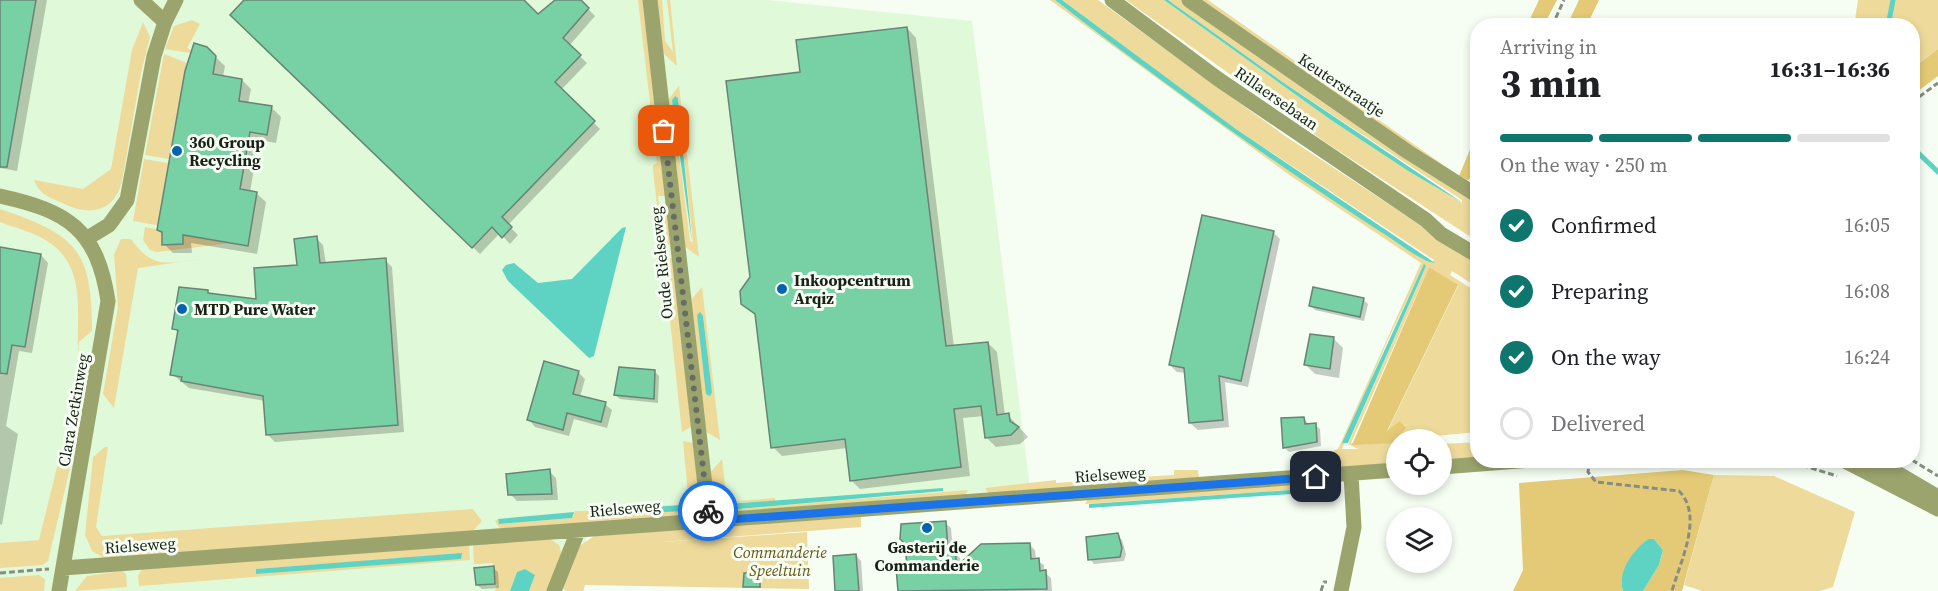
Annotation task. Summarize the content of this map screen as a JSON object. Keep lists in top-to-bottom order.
{
  "streets": {
    "street": [
      "Keuterstraatje",
      "Rillaersebaan",
      "Oude Rielseweg",
      "Clara Zetkinweg",
      "Rielseweg"
    ]
  },
  "crossings": [
    ["Oude Rielseweg", "Rielseweg"],
    ["Clara Zetkinweg", "Rielseweg"]
  ],
  "parks": ["Commanderie Speeltuin"],
  "places": [
    "360 Group Recycling",
    "Inkoopcentrum Arqiz",
    "MTD Pure Water",
    "Gasterij de Commanderie"
  ],
  "page": {
    "heading": ["3 min", "Arriving in", "16:31–16:36"],
    "bar": "On the way · 250 m",
    "list": [
      ["Confirmed", "16:05"],
      ["Preparing", "16:08"],
      ["On the way", "16:24"],
      "Delivered"
    ]
  }
}
